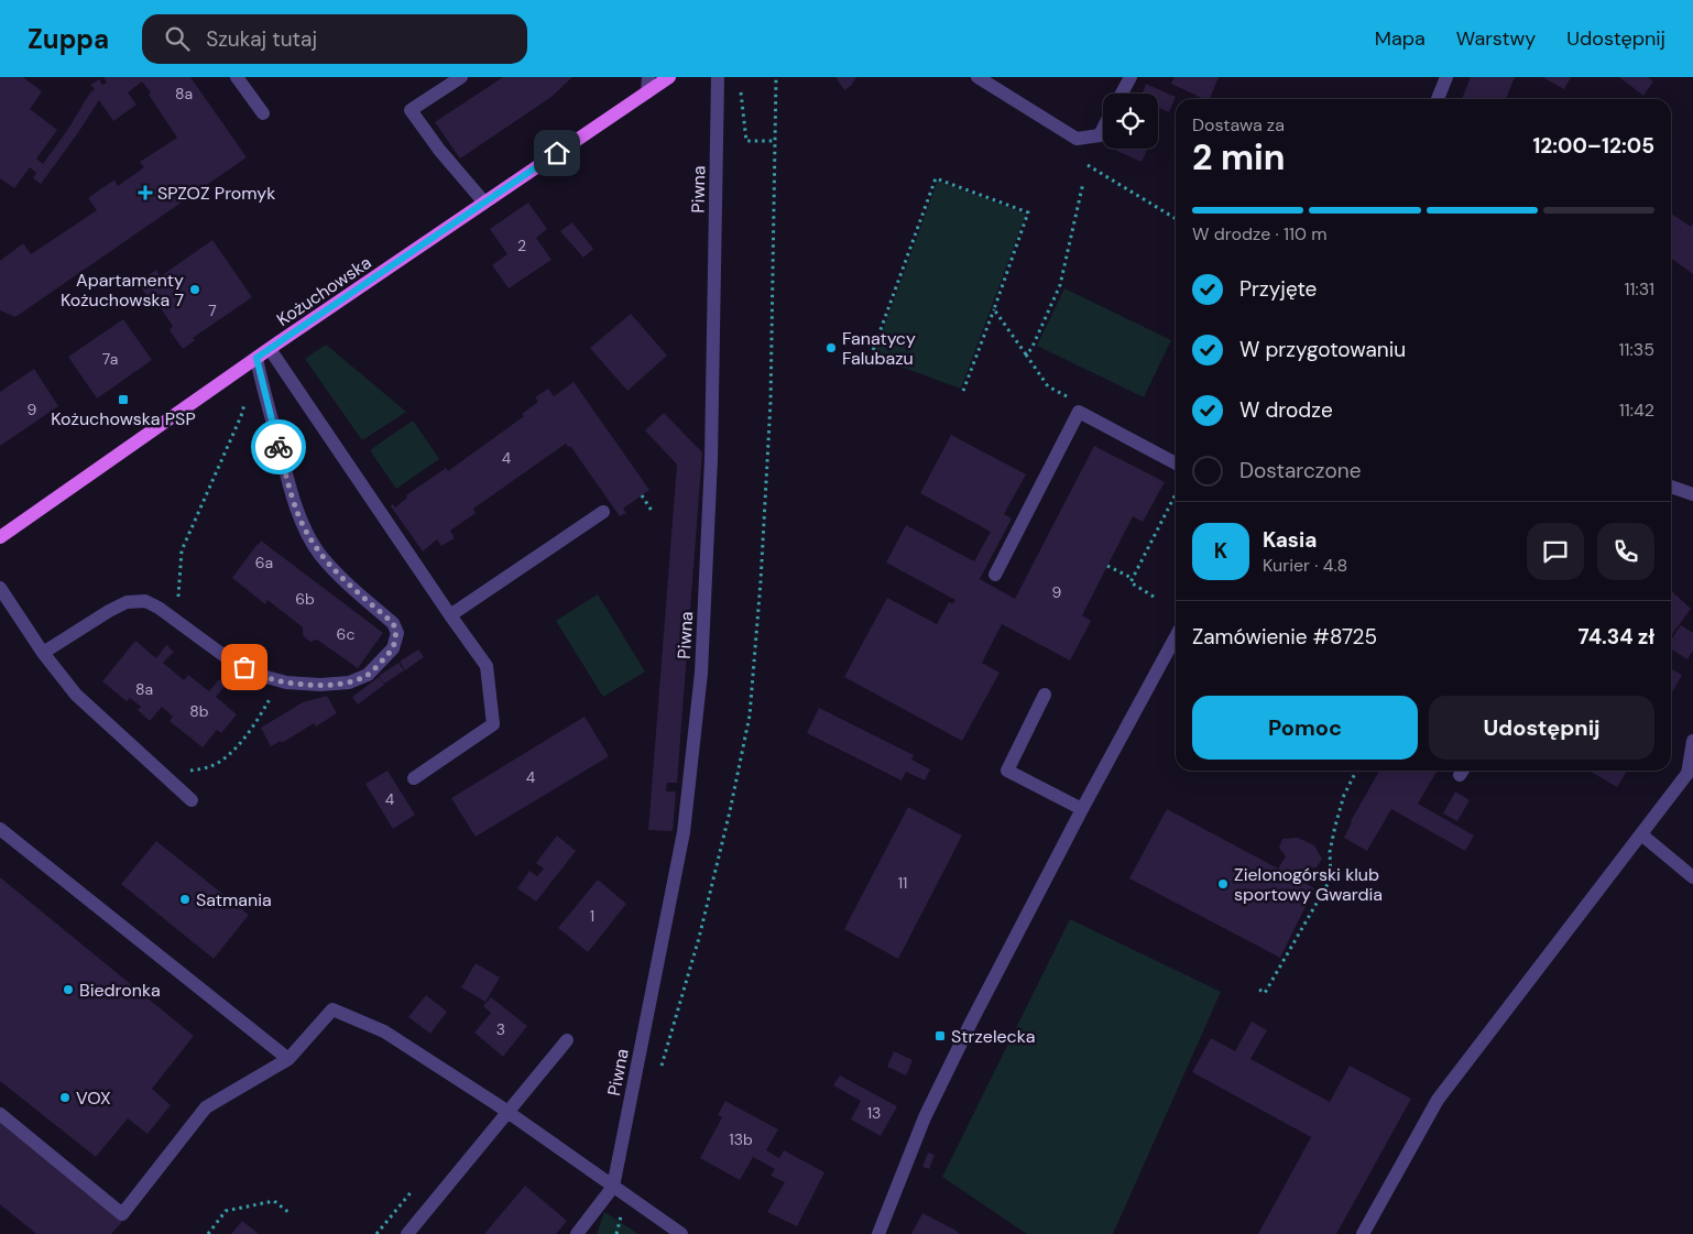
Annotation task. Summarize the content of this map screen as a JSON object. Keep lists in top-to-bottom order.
{
  "streets": {
    "main road": ["Kożuchowska"],
    "street": ["Piwna"]
  },
  "places": {
    "health": ["SPZOZ Promyk"],
    "other": [
      "Apartamenty Kożuchowska 7",
      "Fanatycy Falubazu",
      "Zielonogórski klub sportowy Gwardia",
      "Satmania",
      "Biedronka",
      "VOX"
    ],
    "transit": ["Kożuchowska PSP", "Strzelecka"]
  },
  "house_numbers": [
    "8a",
    "2",
    "7",
    "7a",
    "9",
    "4",
    "6a",
    "9",
    "6b",
    "6c",
    "8a",
    "8b",
    "4",
    "4",
    "11",
    "1",
    "3",
    "13",
    "13b"
  ],
  "page": {
    "header": "Zuppa",
    "search": "Szukaj tutaj",
    "nav": ["Mapa", "Warstwy", "Udostępnij"],
    "heading": ["2 min", "Dostawa za", "12:00–12:05"],
    "panel": [
      "Kasia",
      "Kurier · 4.8",
      "Zamówienie #8725",
      "74.34 zł"
    ],
    "bar": "W drodze · 110 m",
    "list": [
      ["Przyjęte", "11:31"],
      ["W przygotowaniu", "11:35"],
      ["W drodze", "11:42"],
      "Dostarczone"
    ],
    "round": "K",
    "buttons": ["Pomoc", "Udostępnij"]
  }
}
